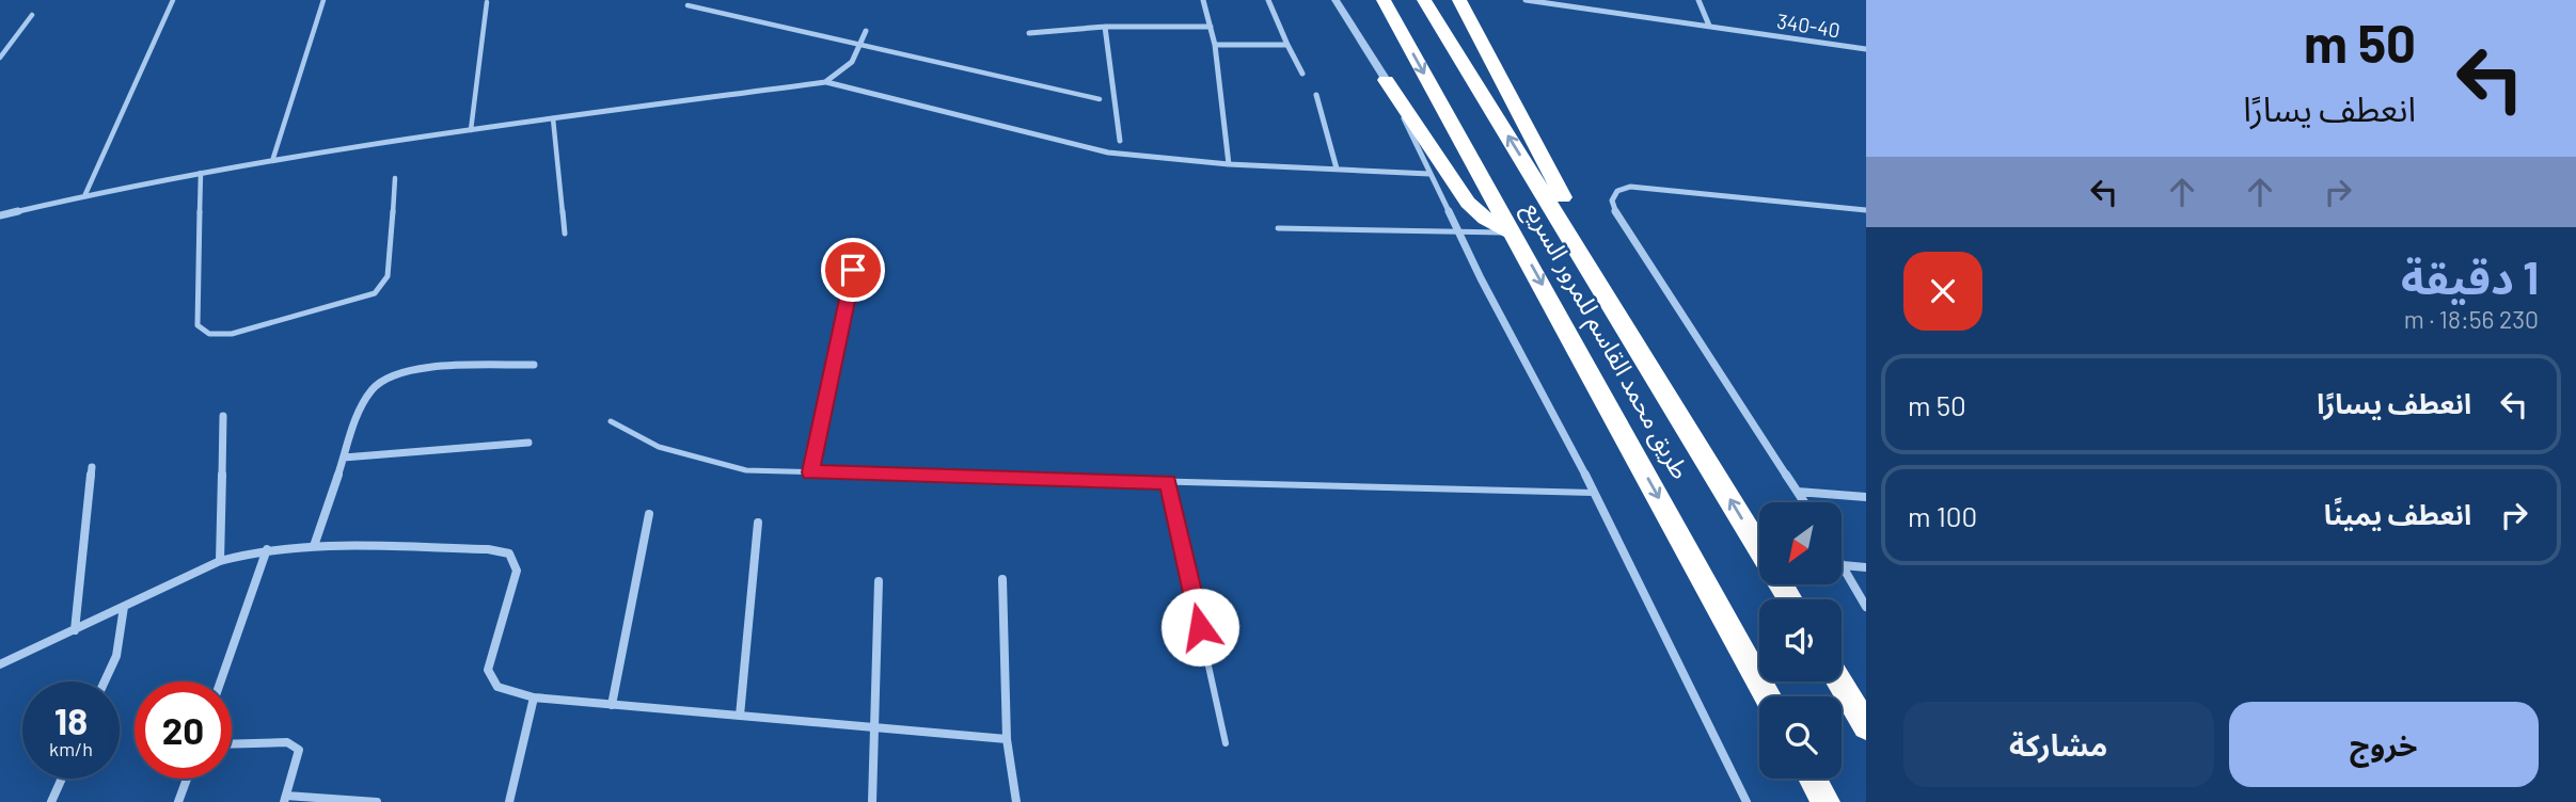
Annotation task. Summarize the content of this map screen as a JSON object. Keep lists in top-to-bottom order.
{
  "streets": {
    "highway": ["طريق محمد القاسم للمرور السريع"],
    "street": ["340-40"]
  },
  "north": "bottom left",
  "page": {
    "turn": ["50 m", "انعطف يسارًا"],
    "heading": ["1 دقيقة", "230 m · 18:56"],
    "list": [
      {
        "name": "انعطف يسارًا",
        "value": "50 m"
      },
      {
        "name": "انعطف يمينًا",
        "value": "100 m"
      }
    ],
    "speed": "18 km/h",
    "limit": "20",
    "buttons": ["خروج", "مشاركة"]
  }
}
